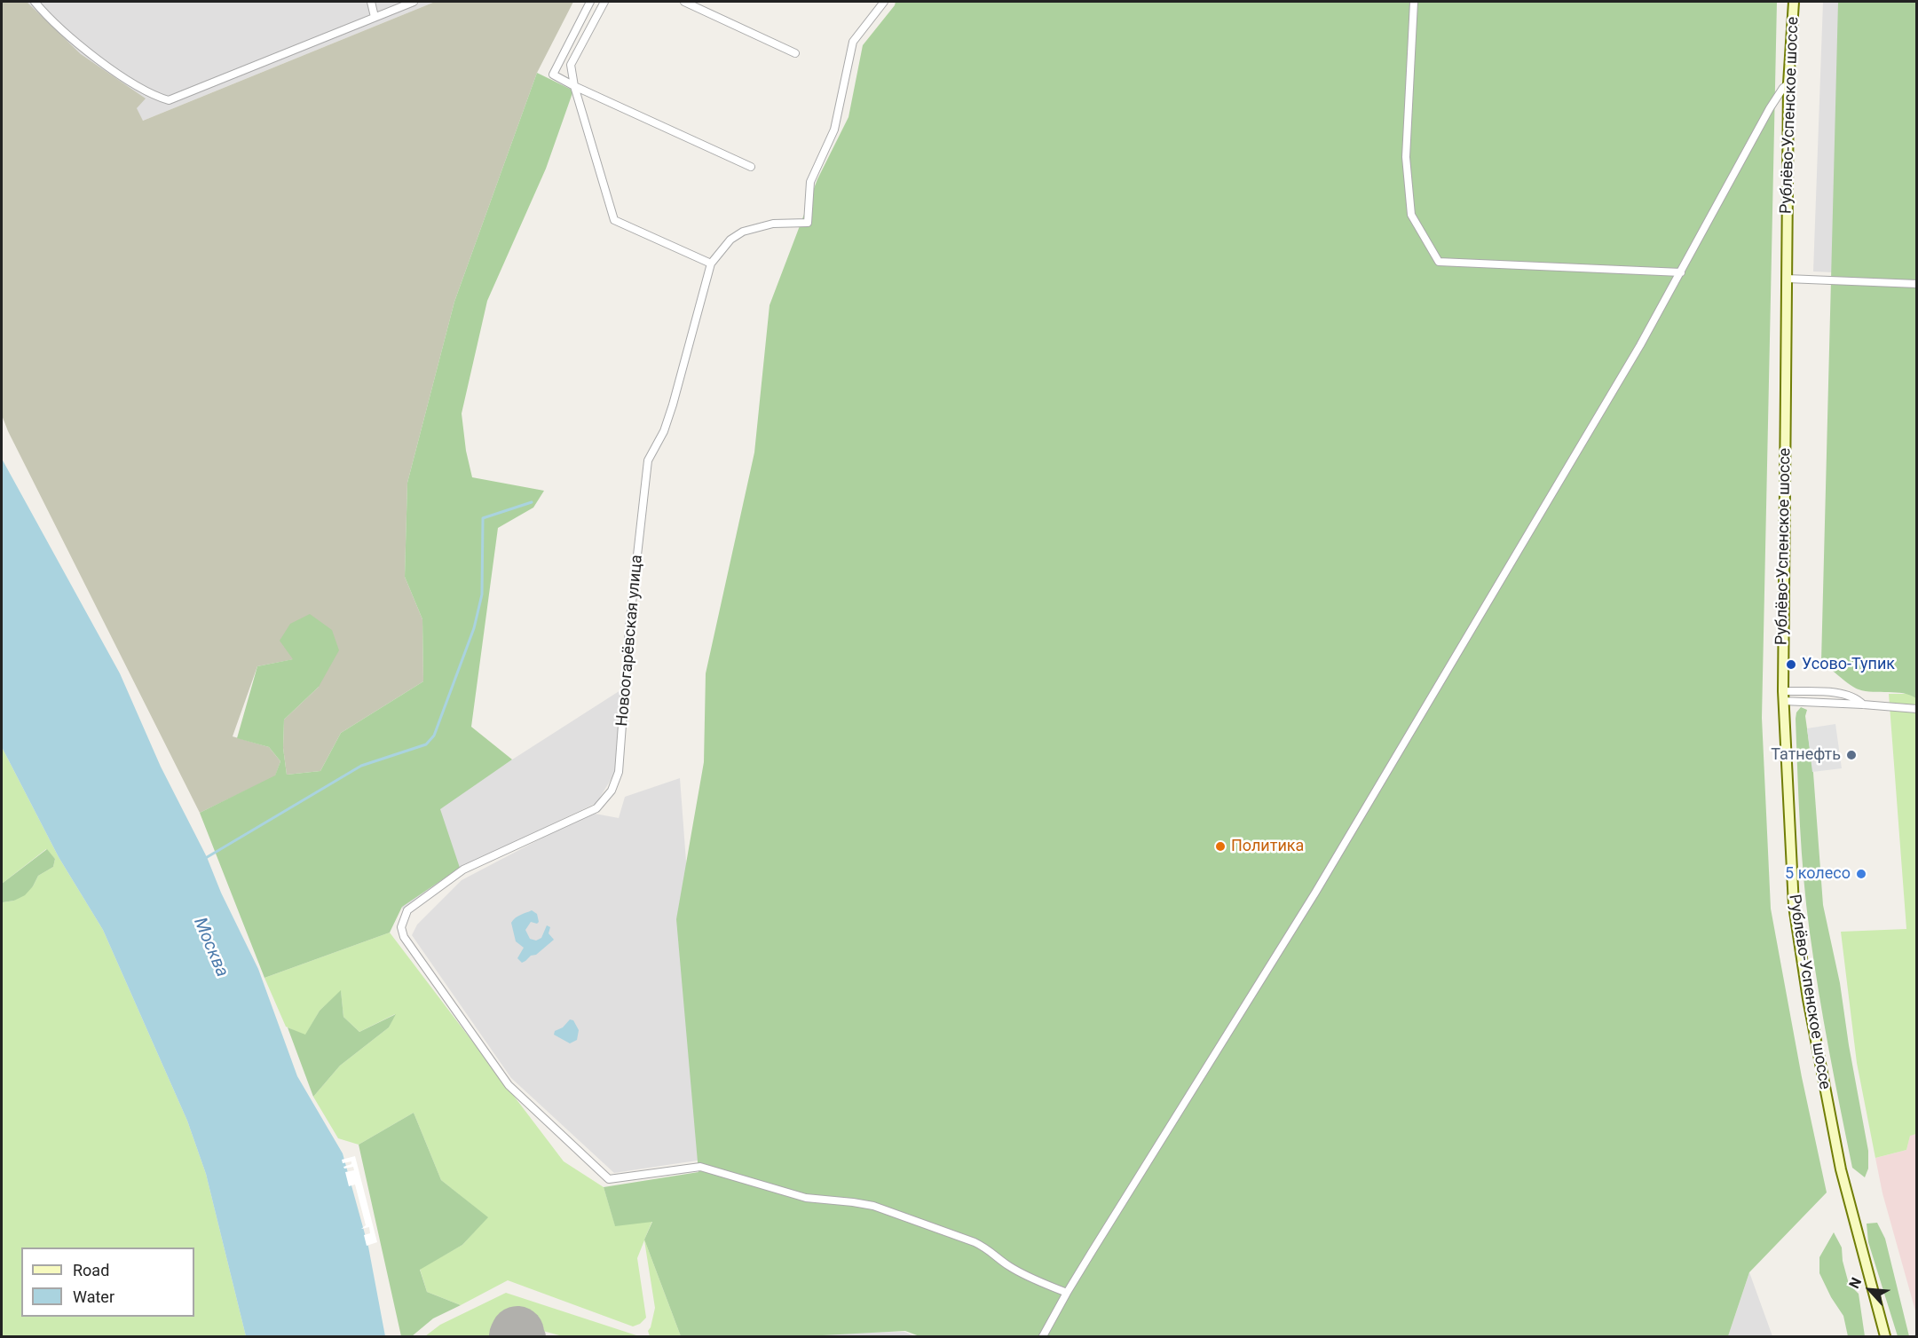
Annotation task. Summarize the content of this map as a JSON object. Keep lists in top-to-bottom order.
{
  "streets": {
    "main road": ["Рублёво-Успенское шоссе"],
    "street": ["Новоогарёвская улица"]
  },
  "water": ["Москва"],
  "places": [
    "Усово-Тупик",
    "Татнефть",
    "Политика",
    "5 колесо"
  ],
  "legend": ["Road", "Water"],
  "north": "top left"
}
